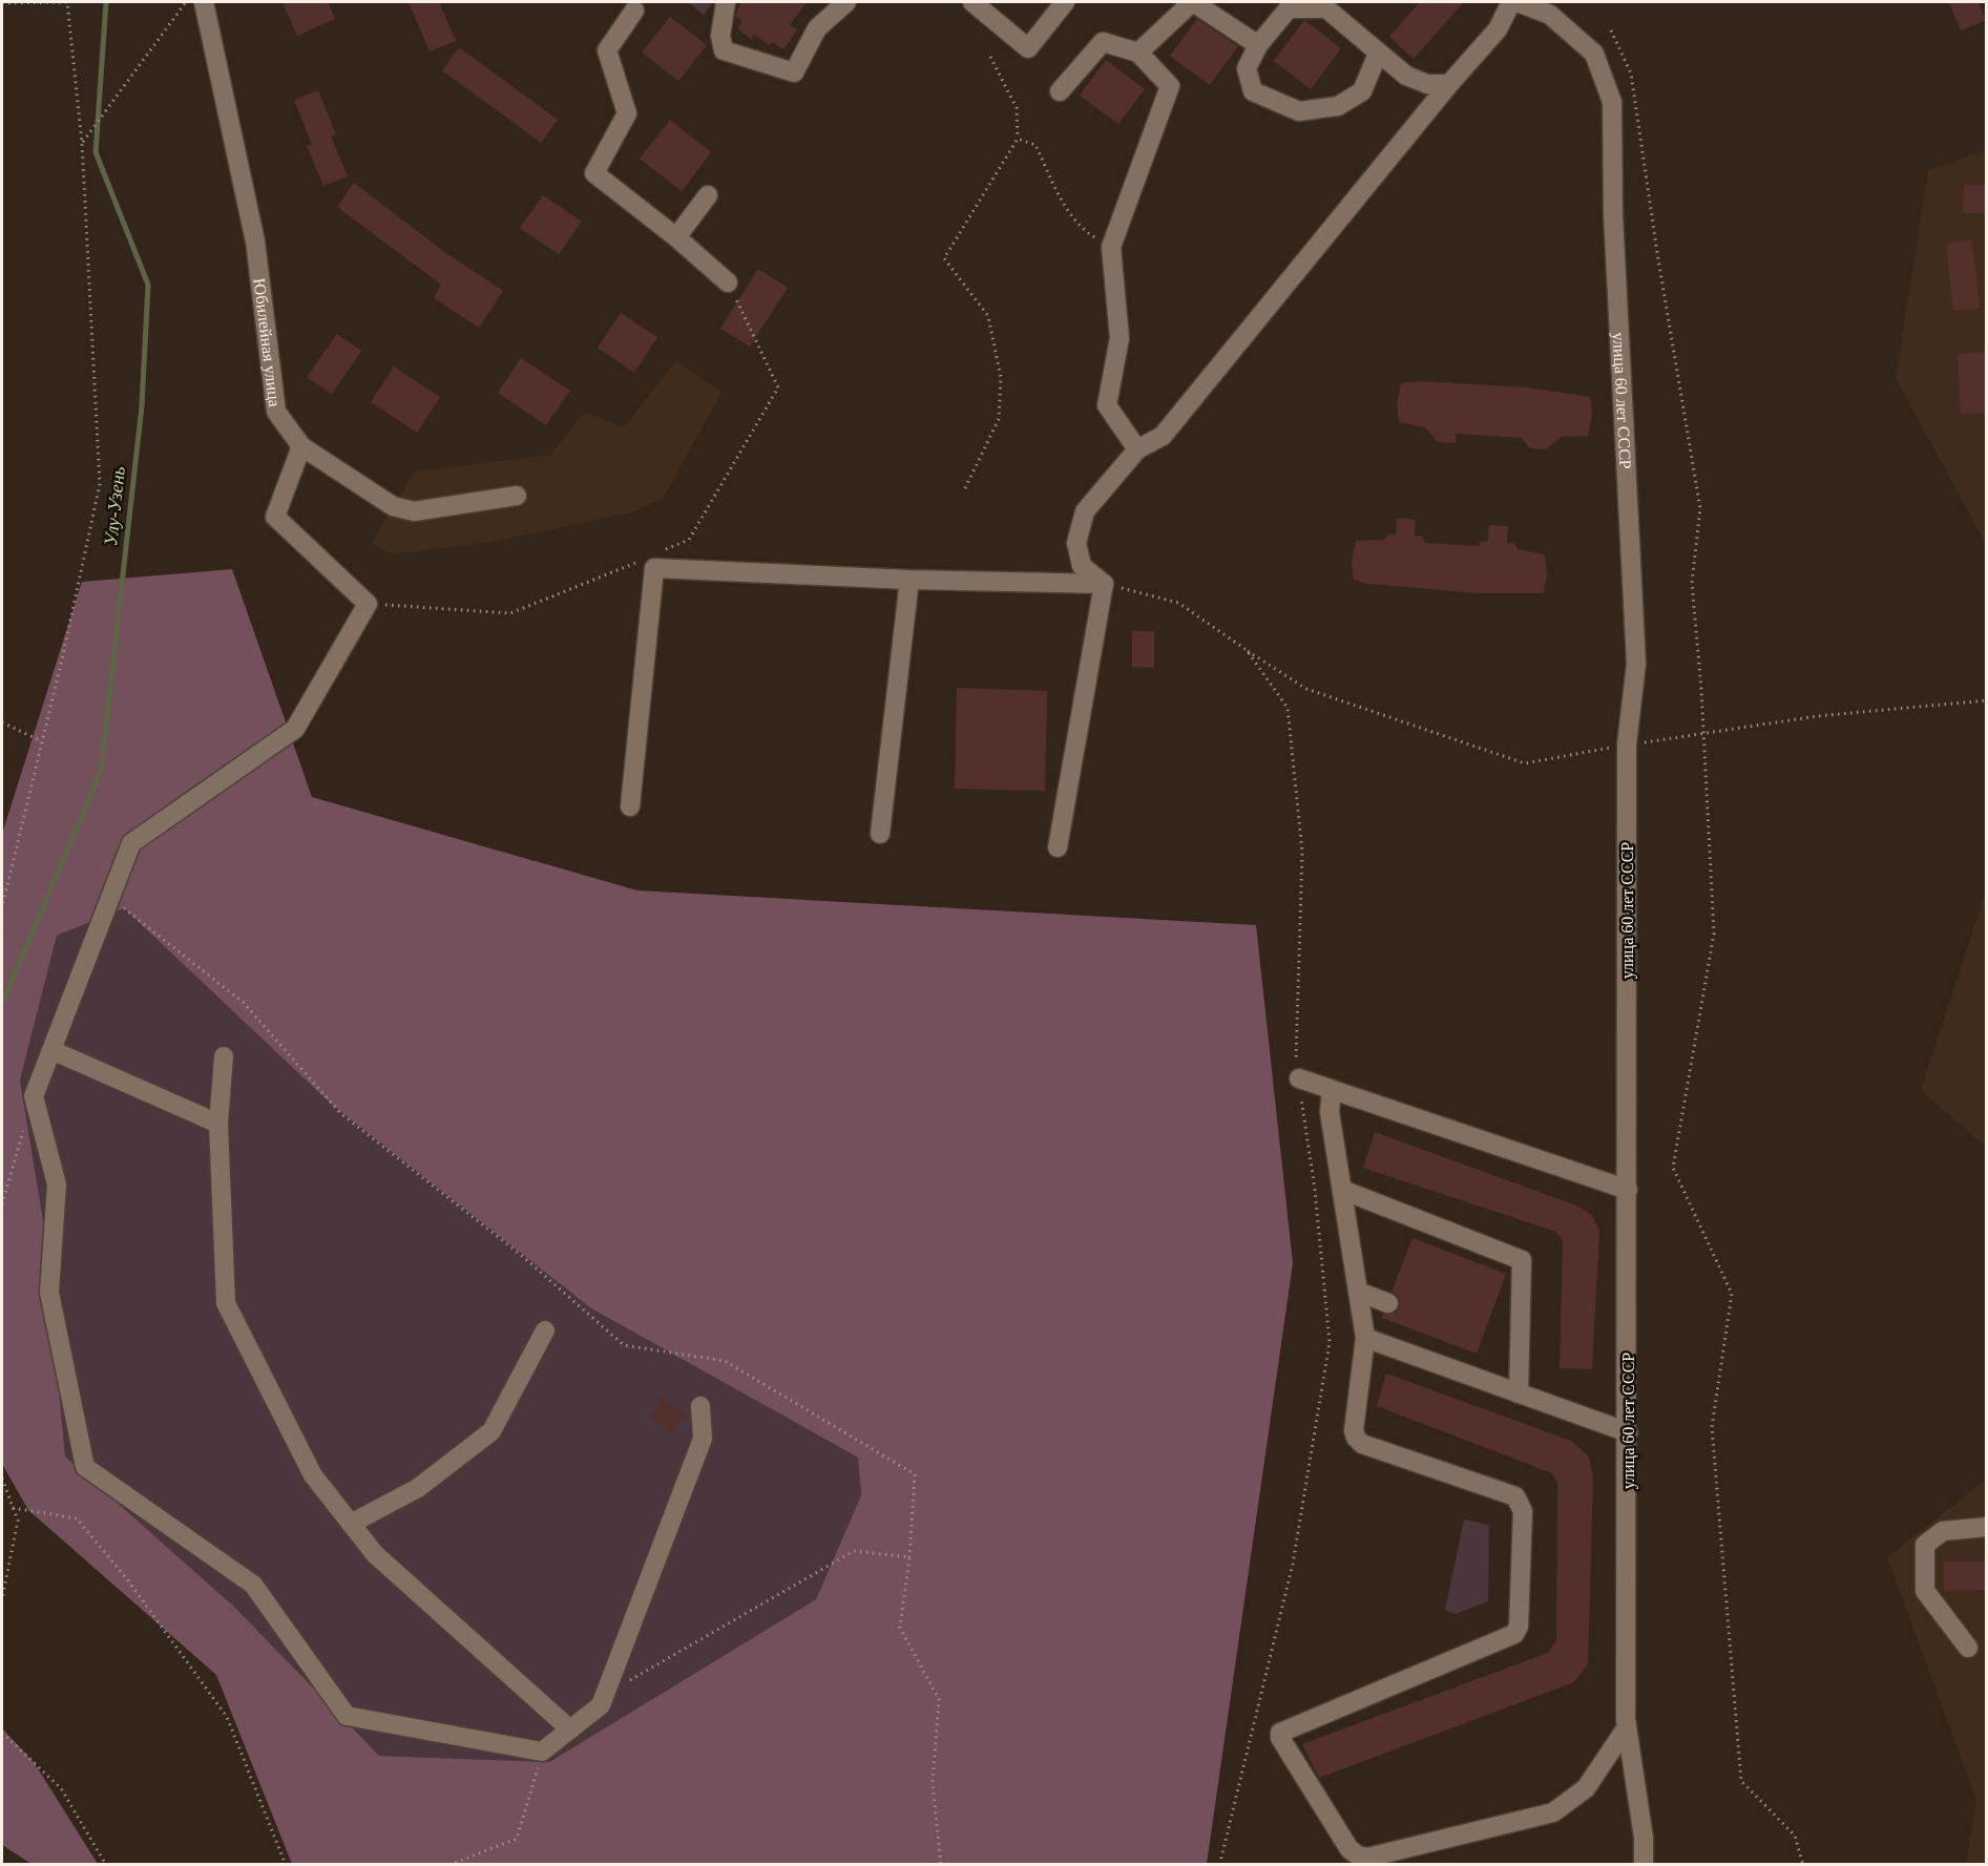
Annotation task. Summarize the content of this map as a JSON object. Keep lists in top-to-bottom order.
{
  "streets": {
    "street": ["Юбилейная улица", "улица 60 лет СССР"]
  },
  "water": ["Улу-Узень"]
}
